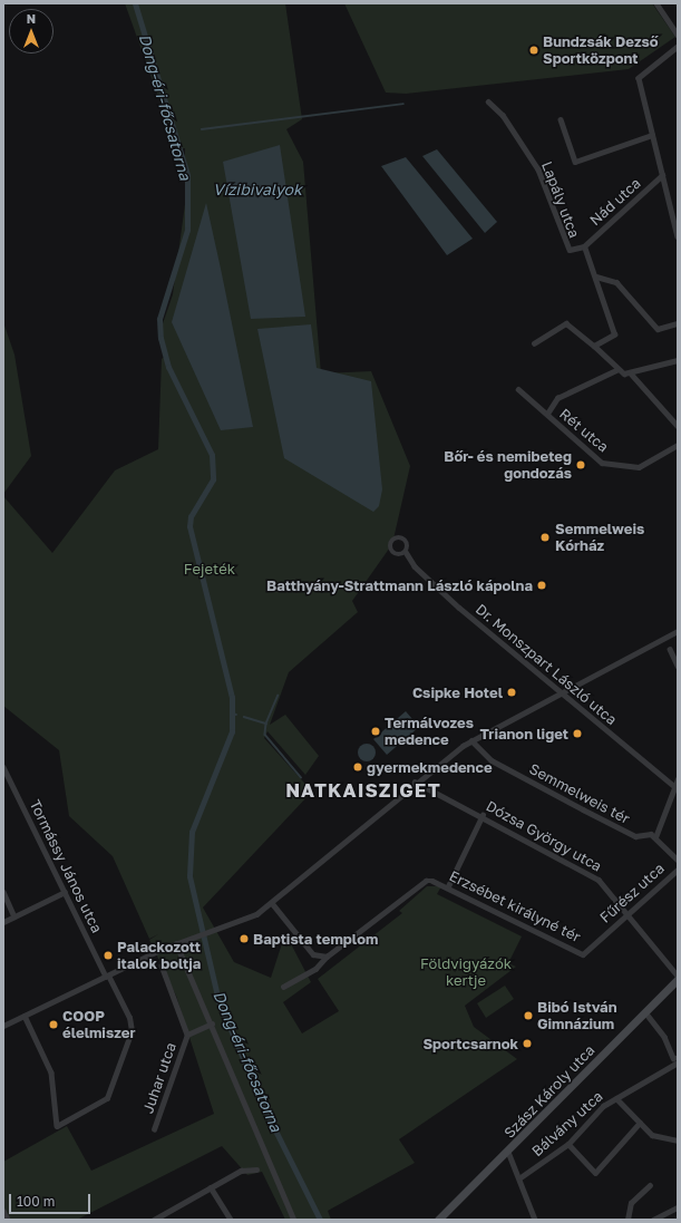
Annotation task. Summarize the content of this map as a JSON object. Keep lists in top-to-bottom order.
{
  "streets": {
    "main road": ["Szász Károly utca"],
    "street": [
      "Lapály utca",
      "Nád utca",
      "Rét utca",
      "Dr. Monszpart László utca",
      "Semmelweis tér",
      "Dózsa György utca",
      "Tormássy János utca",
      "Fűrész utca",
      "Erzsébet királyné tér",
      "Juhar utca",
      "Bálvány utca"
    ]
  },
  "crossings": [
    ["Lapály utca", "Nád utca"],
    ["Dózsa György utca", "Fűrész utca"],
    ["Dózsa György utca", "Szász Károly utca"],
    ["Fűrész utca", "Erzsébet királyné tér"]
  ],
  "districts": ["NATKAISZIGET"],
  "water": ["Dong-éri-főcsatorna", "Vízibivalyok"],
  "parks": ["Fejeték", "Földvigyázók kertje"],
  "places": [
    "Bundzsák Dezső Sportközpont",
    "Bőr- és nemibeteg gondozás",
    "Semmelweis Kórház",
    "Batthyány-Strattmann László kápolna",
    "Csipke Hotel",
    "Termálvozes medence",
    "Trianon liget",
    "gyermekmedence",
    "Baptista templom",
    "Palackozott italok boltja",
    "Bibó István Gimnázium",
    "COOP élelmiszer",
    "Sportcsarnok"
  ],
  "scale_bar": "100 m",
  "north": "top"
}
